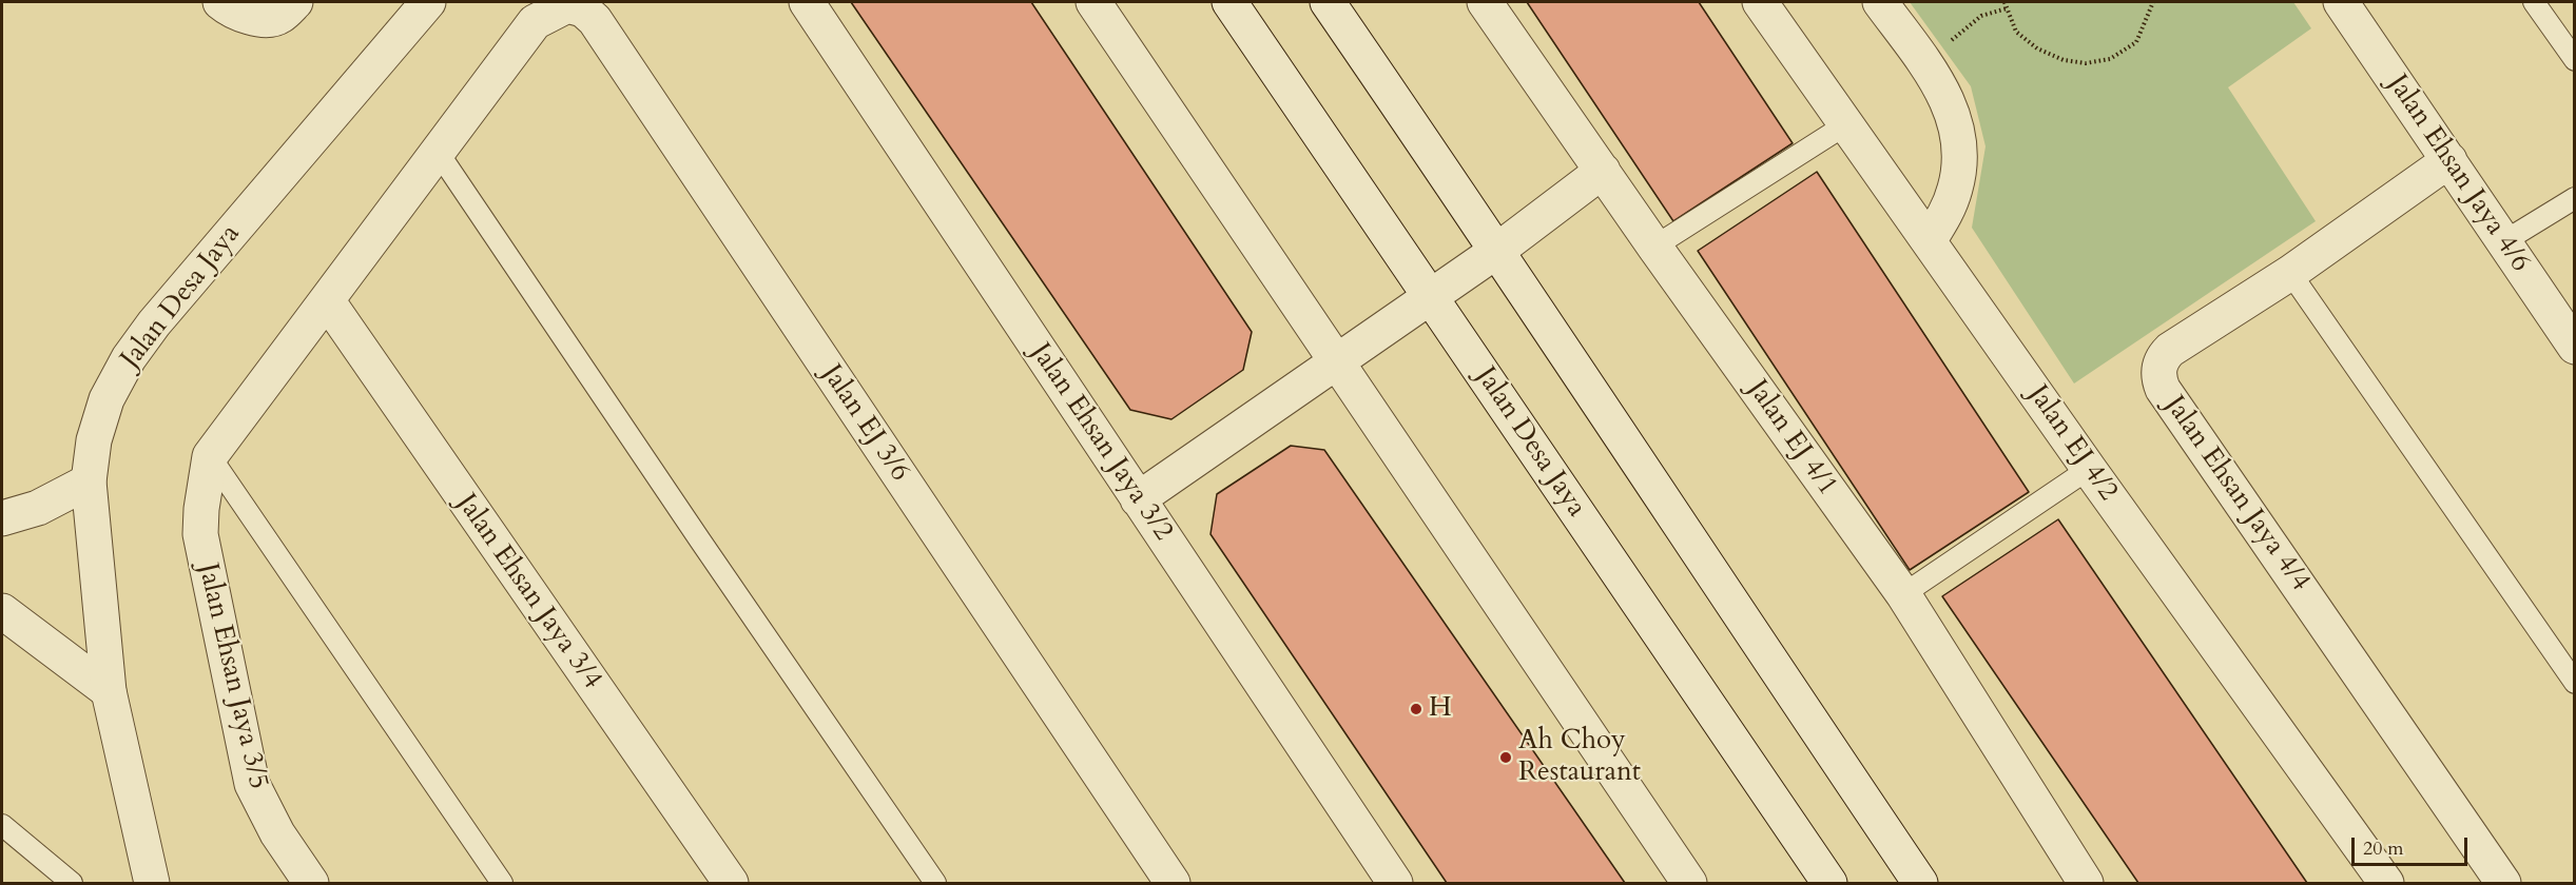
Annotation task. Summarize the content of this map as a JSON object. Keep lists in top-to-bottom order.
{
  "streets": {
    "street": [
      "Jalan Ehsan Jaya 4/6",
      "Jalan Desa Jaya",
      "Jalan EJ 3/6",
      "Jalan EJ 4/1",
      "Jalan Ehsan Jaya 3/2",
      "Jalan EJ 4/2",
      "Jalan Ehsan Jaya 4/4",
      "Jalan Ehsan Jaya 3/4",
      "Jalan Ehsan Jaya 3/5"
    ]
  },
  "crossings": [
    ["Jalan Ehsan Jaya 4/6", "Jalan Ehsan Jaya 4/4"]
  ],
  "places": ["H", "Ah Choy Restaurant"],
  "scale_bar": "20 m"
}
